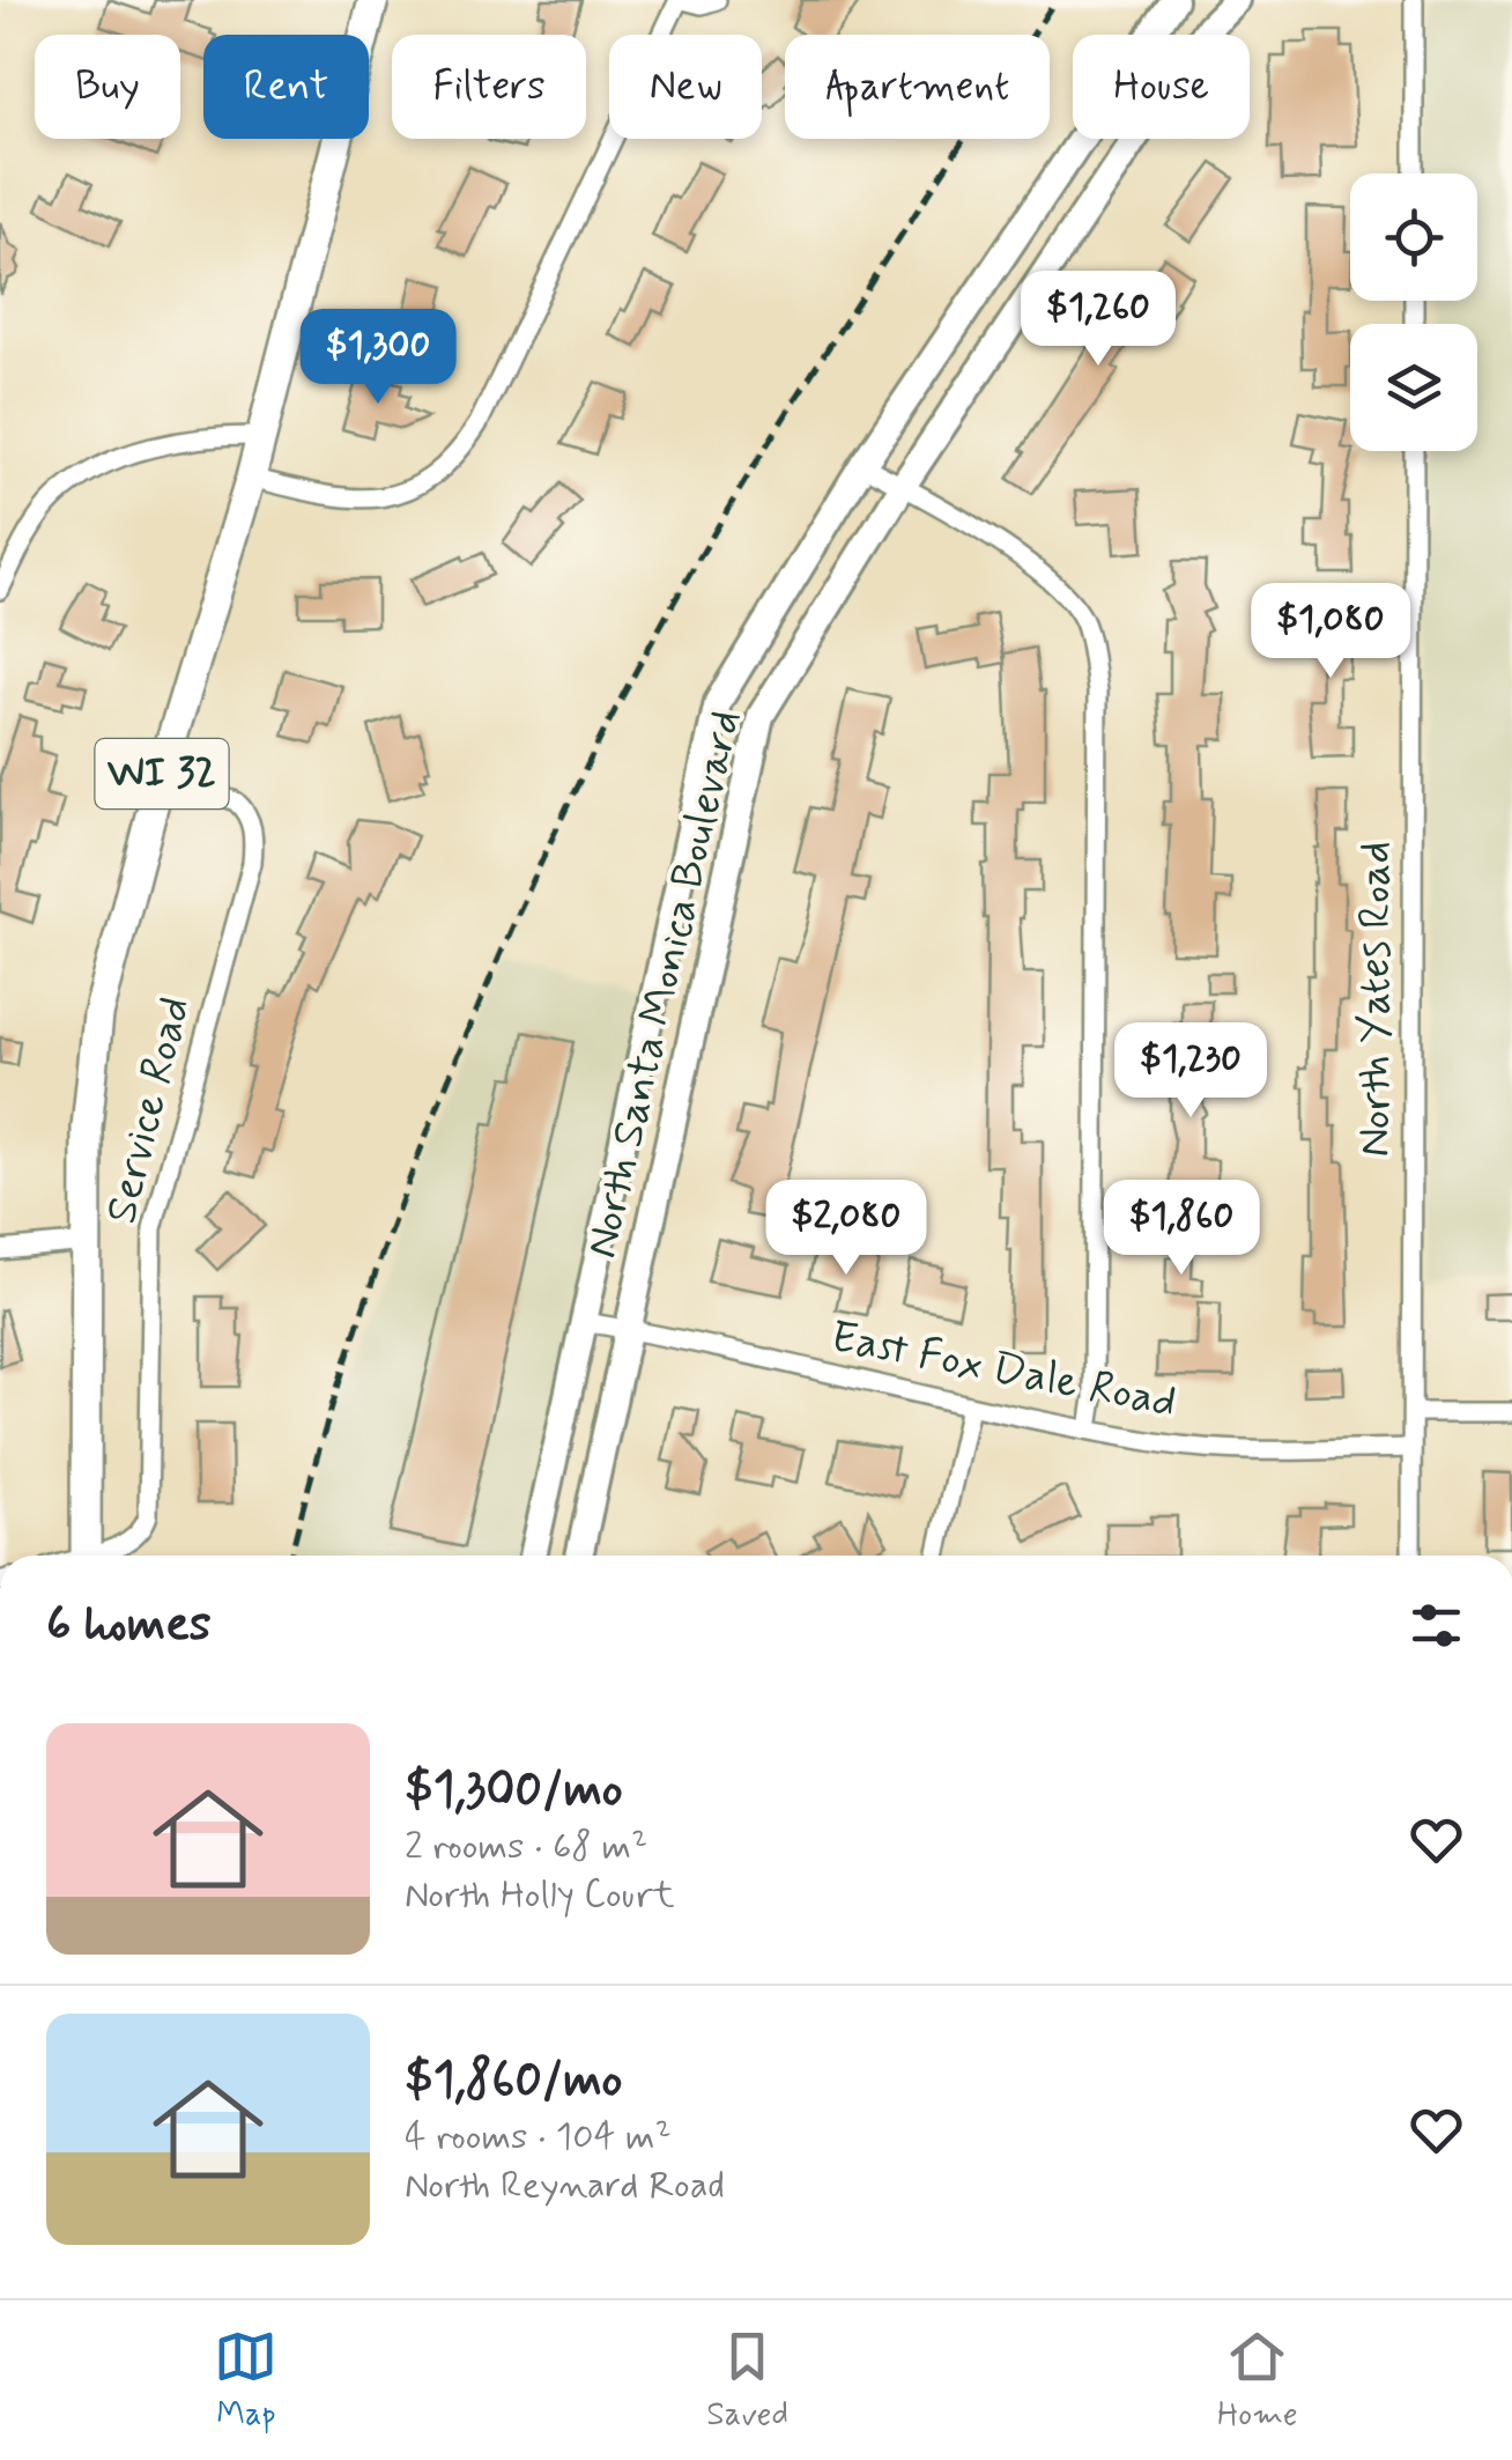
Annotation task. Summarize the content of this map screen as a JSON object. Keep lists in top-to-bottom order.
{
  "streets": {
    "main road": ["WI 32"],
    "street": [
      "North Santa Monica Boulevard",
      "North Yates Road",
      "Service Road",
      "East Fox Dale Road"
    ]
  },
  "crossings": [
    ["WI 32", "Service Road"],
    ["North Santa Monica Boulevard", "East Fox Dale Road"],
    ["North Yates Road", "East Fox Dale Road"]
  ],
  "page": {
    "chip": [
      "Buy",
      "Rent",
      "Filters",
      "New",
      "Apartment",
      "House"
    ],
    "price": [
      "$1,260",
      "$1,300",
      "$1,080",
      "$1,230",
      "$2,080",
      "$1,860"
    ],
    "heading": "6 homes",
    "list": [
      {
        "name": "$1,300/mo",
        "note": "2 rooms · 68 m² · North Holly Court"
      },
      {
        "name": "$1,860/mo",
        "note": "4 rooms · 104 m² · North Reynard Road"
      }
    ],
    "tabs": ["Map", "Saved", "Home"]
  }
}
